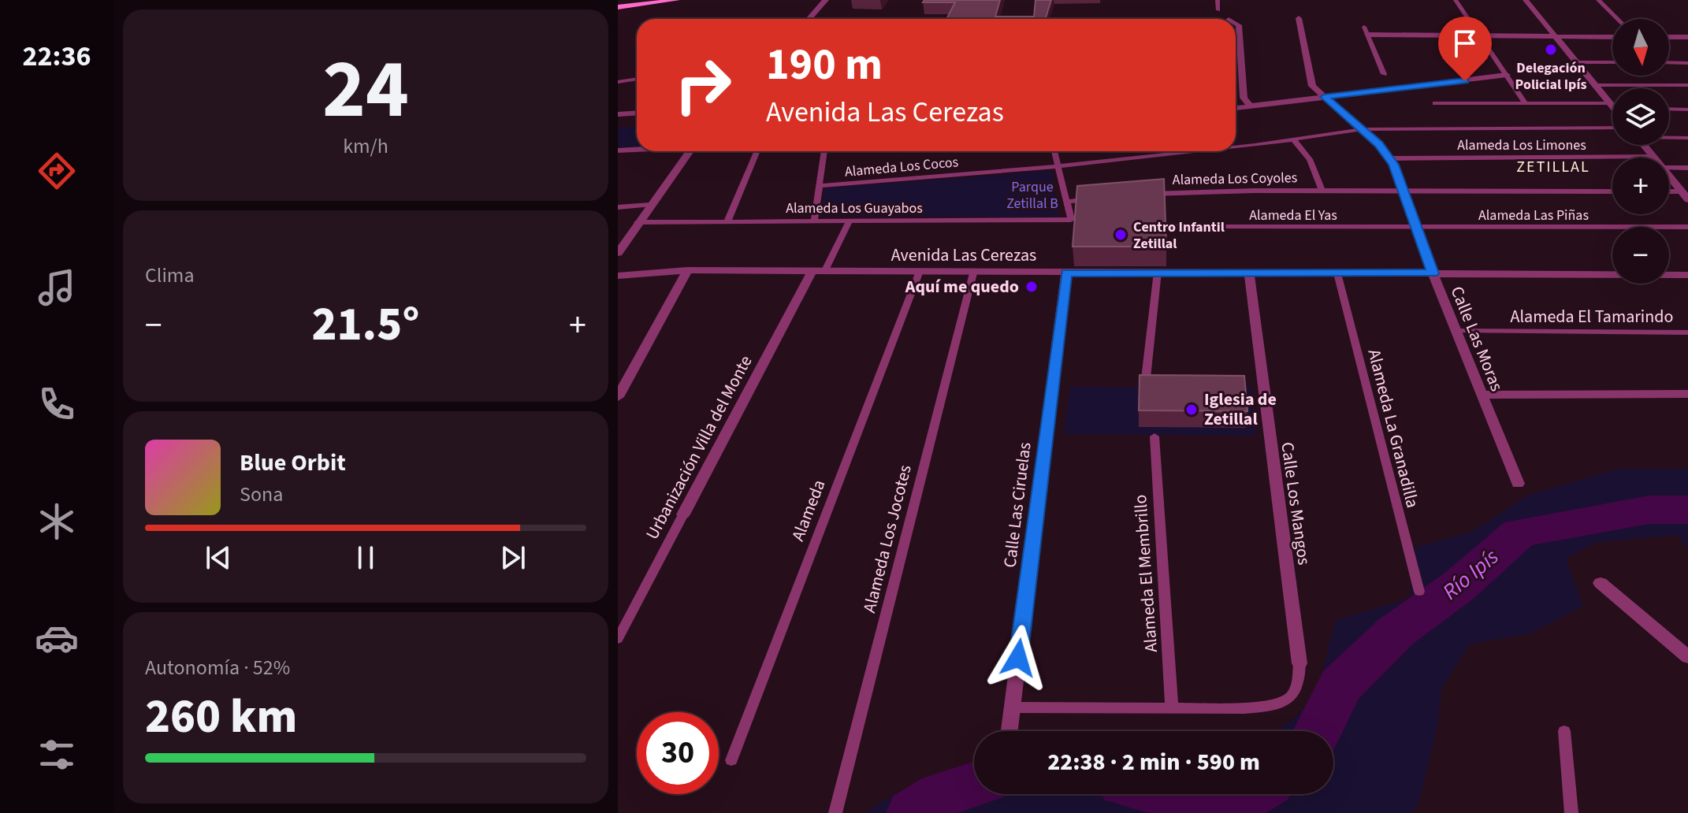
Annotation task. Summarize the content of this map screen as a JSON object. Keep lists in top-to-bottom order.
{
  "streets": {
    "street": [
      "Avenida Las Cerezas",
      "Calle Las Moras",
      "Urbanización Villa del Monte",
      "Calle Los Mangos",
      "Calle Las Ciruelas"
    ],
    "lane": [
      "Alameda Los Limones",
      "Alameda Los Cocos",
      "Alameda Los Coyoles",
      "Alameda Los Guayabos",
      "Alameda El Yas",
      "Alameda Las Piñas",
      "Alameda El Tamarindo",
      "Alameda La Granadilla",
      "Alameda",
      "Alameda Los Jocotes",
      "Alameda El Membrillo"
    ]
  },
  "crossings": [
    ["Alameda Los Limones", "Calle Las Moras"],
    ["Alameda Los Cocos", "Calle Las Moras"],
    ["Alameda Los Coyoles", "Calle Las Moras"],
    ["Alameda El Yas", "Alameda Las Piñas"],
    ["Alameda El Yas", "Calle Las Moras"],
    ["Alameda Las Piñas", "Calle Las Moras"],
    ["Avenida Las Cerezas", "Calle Las Moras"],
    ["Avenida Las Cerezas", "Alameda La Granadilla"],
    ["Avenida Las Cerezas", "Urbanización Villa del Monte"],
    ["Avenida Las Cerezas", "Calle Los Mangos"],
    ["Avenida Las Cerezas", "Calle Las Ciruelas"],
    ["Avenida Las Cerezas", "Alameda"],
    ["Avenida Las Cerezas", "Alameda Los Jocotes"],
    ["Alameda El Tamarindo", "Calle Las Moras"]
  ],
  "districts": ["ZETILLAL"],
  "water": ["Río Ipís"],
  "parks": ["Parque Zetillal B"],
  "places": [
    "Delegación Policial Ipís",
    "Centro Infantil Zetillal",
    "Aquí me quedo",
    "Iglesia de Zetillal"
  ],
  "north": "bottom",
  "page": {
    "tabs": "22:36",
    "tile": [
      ["24", "km/h"],
      "Clima",
      ["Autonomía · 52%", "260 km"]
    ],
    "map_buttons": ["+", "−"],
    "turn": ["190 m", "Avenida Las Cerezas"],
    "heat": ["−", "21.5°", "+"],
    "song": ["Blue Orbit", "Sona"],
    "limit": "30",
    "trip": "22:38 · 2 min · 590 m"
  }
}
